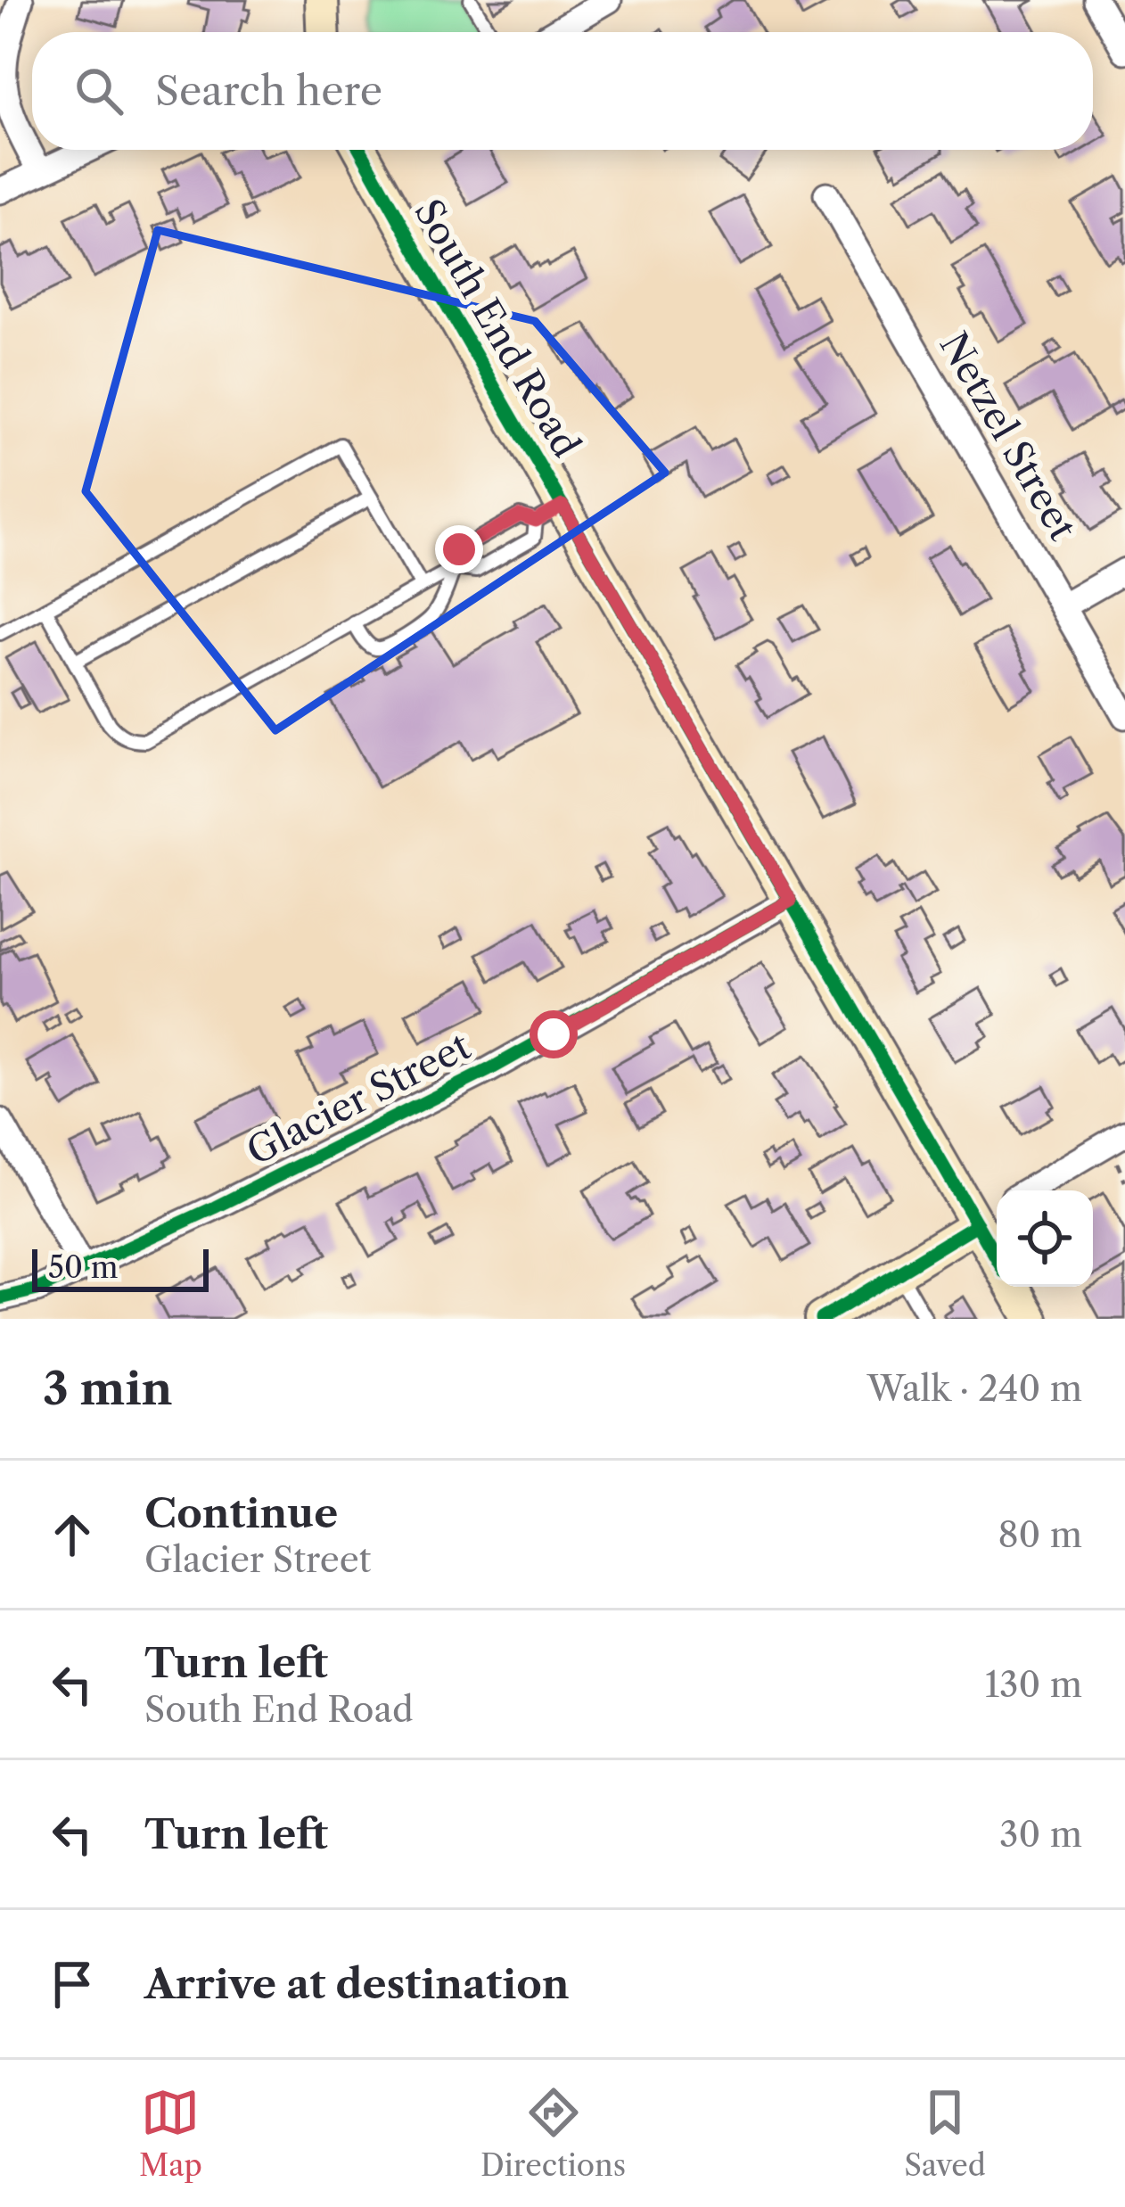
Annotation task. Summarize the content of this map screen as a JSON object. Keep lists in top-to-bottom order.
{
  "streets": {
    "main road": ["South End Road"],
    "street": ["Netzel Street", "Glacier Street"]
  },
  "crossings": [
    ["South End Road", "Glacier Street"]
  ],
  "scale_bar": "50 m",
  "page": {
    "search": "Search here",
    "scale": "50 m",
    "heading": ["3 min", "Walk · 240 m"],
    "list": [
      ["Continue", "Glacier Street", "80 m"],
      ["Turn left", "South End Road", "130 m"],
      ["Turn left", "30 m"],
      "Arrive at destination"
    ],
    "nav": ["Map", "Directions", "Saved"]
  }
}
